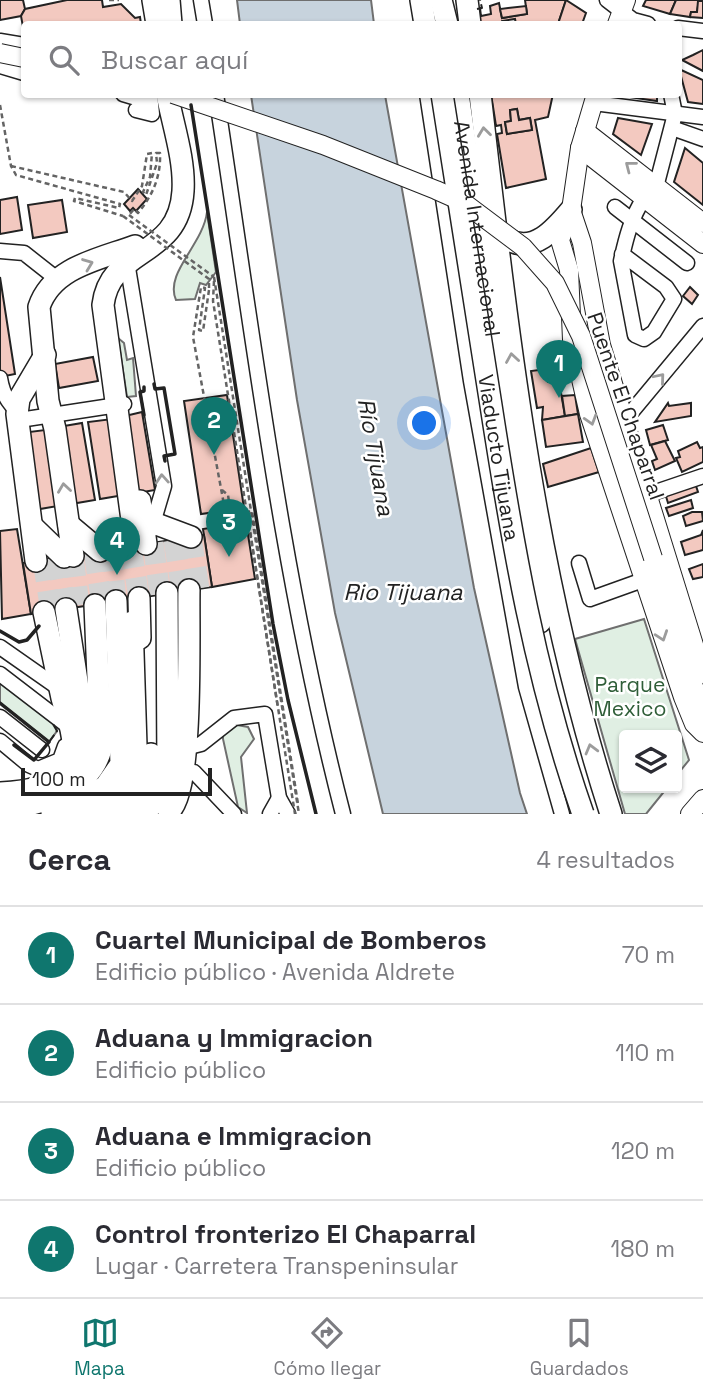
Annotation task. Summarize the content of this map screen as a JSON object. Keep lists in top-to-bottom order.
{
  "streets": {
    "highway": ["Avenida Internacional", "Viaducto Tijuana"],
    "main road": ["Puente El Chaparral"]
  },
  "water": ["Río Tijuana", "Rio Tijuana"],
  "parks": ["Parque Mexico"],
  "scale_bar": "100 m",
  "page": {
    "search": "Buscar aquí",
    "pins": [
      "1",
      "2",
      "3",
      "4"
    ],
    "scale": "100 m",
    "heading": ["Cerca", "4 resultados"],
    "list": [
      {
        "mark": "1",
        "name": "Cuartel Municipal de Bomberos",
        "note": "Edificio público · Avenida Aldrete",
        "value": "70 m"
      },
      {
        "mark": "2",
        "name": "Aduana y Immigracion",
        "note": "Edificio público",
        "value": "110 m"
      },
      {
        "mark": "3",
        "name": "Aduana e Immigracion",
        "note": "Edificio público",
        "value": "120 m"
      },
      {
        "mark": "4",
        "name": "Control fronterizo El Chaparral",
        "note": "Lugar · Carretera Transpeninsular",
        "value": "180 m"
      }
    ],
    "nav": ["Mapa", "Cómo llegar", "Guardados"]
  }
}
